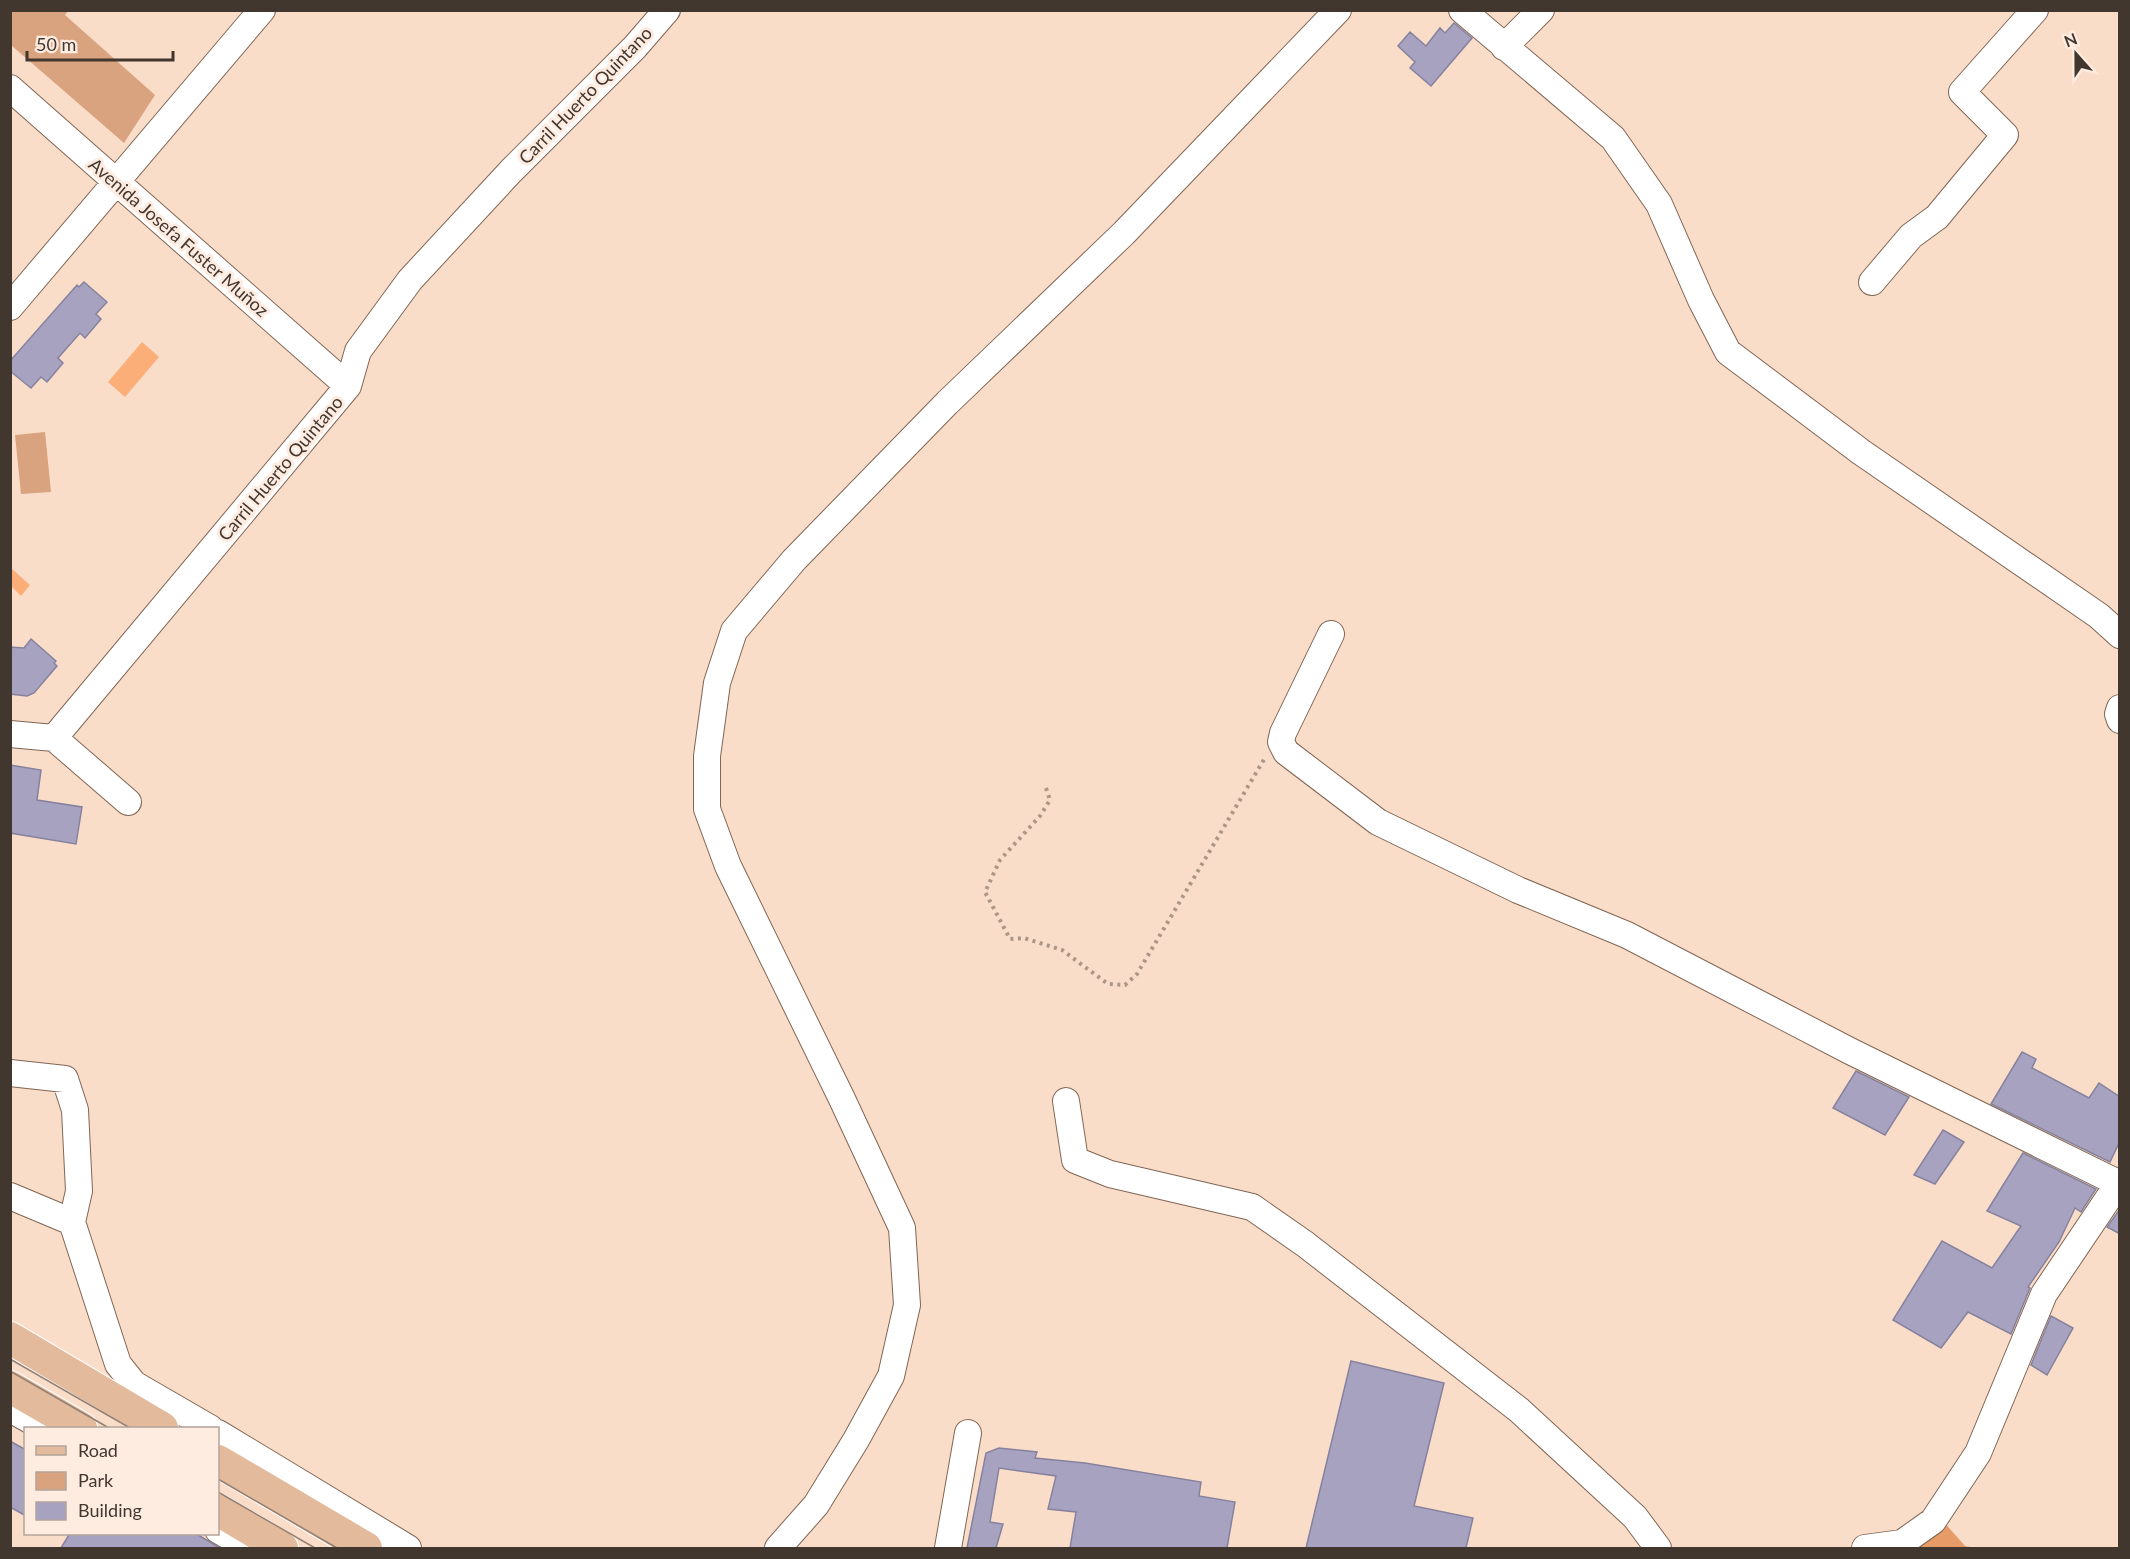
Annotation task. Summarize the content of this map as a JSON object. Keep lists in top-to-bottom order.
{
  "streets": {
    "street": ["Carril Huerto Quintano", "Avenida Josefa Fuster Muñoz"]
  },
  "crossings": [
    ["Carril Huerto Quintano", "Avenida Josefa Fuster Muñoz"]
  ],
  "legend": ["Road", "Park", "Building"],
  "scale_bar": "50 m",
  "north": "top"
}
